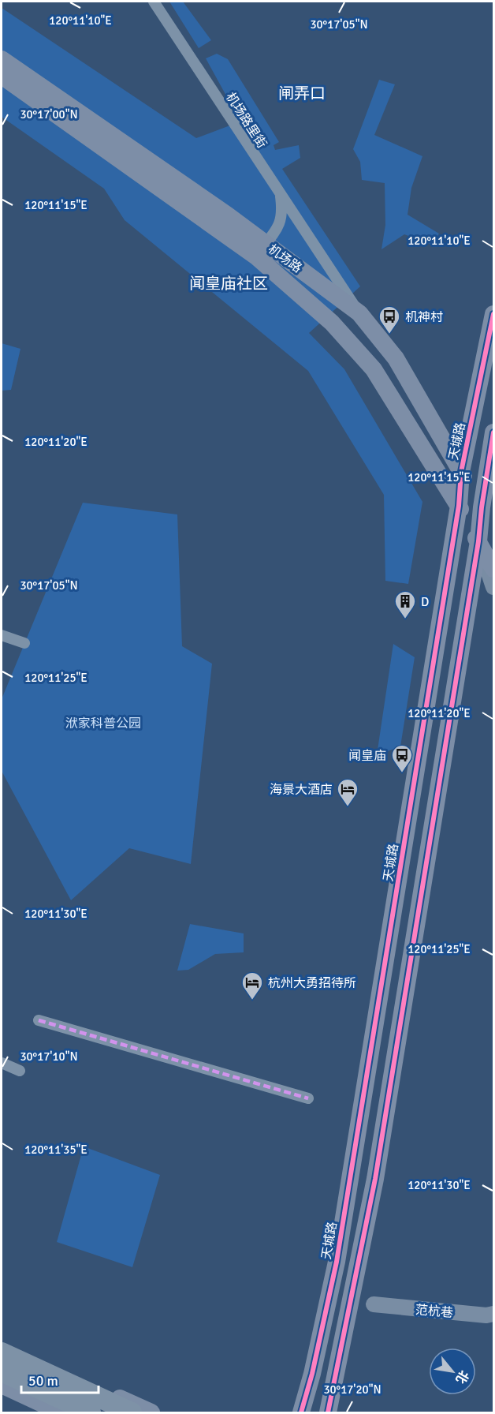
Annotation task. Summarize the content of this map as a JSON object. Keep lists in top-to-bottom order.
{
  "streets": {
    "main road": ["机场路", "天城路"],
    "street": ["机场路里街", "范杭巷"]
  },
  "crossings": [
    ["机场路里街", "机场路"],
    ["机场路", "天城路"]
  ],
  "districts": ["闸弄口", "闻皇庙社区"],
  "parks": ["洑家科普公园"],
  "places": {
    "bus stop": ["机神村", "闻皇庙"],
    "building": ["D"],
    "hotel": ["海景大酒店", "杭州大勇招待所"]
  },
  "scale_bar": "50 m",
  "north": "bottom right",
  "coordinates": [
    "120°11'10\"E",
    "30°17'05\"N",
    "30°17'00\"N",
    "120°11'15\"E",
    "120°11'20\"E",
    "120°11'25\"E",
    "120°11'30\"E",
    "30°17'10\"N",
    "120°11'35\"E",
    "30°17'20\"N"
  ]
}
